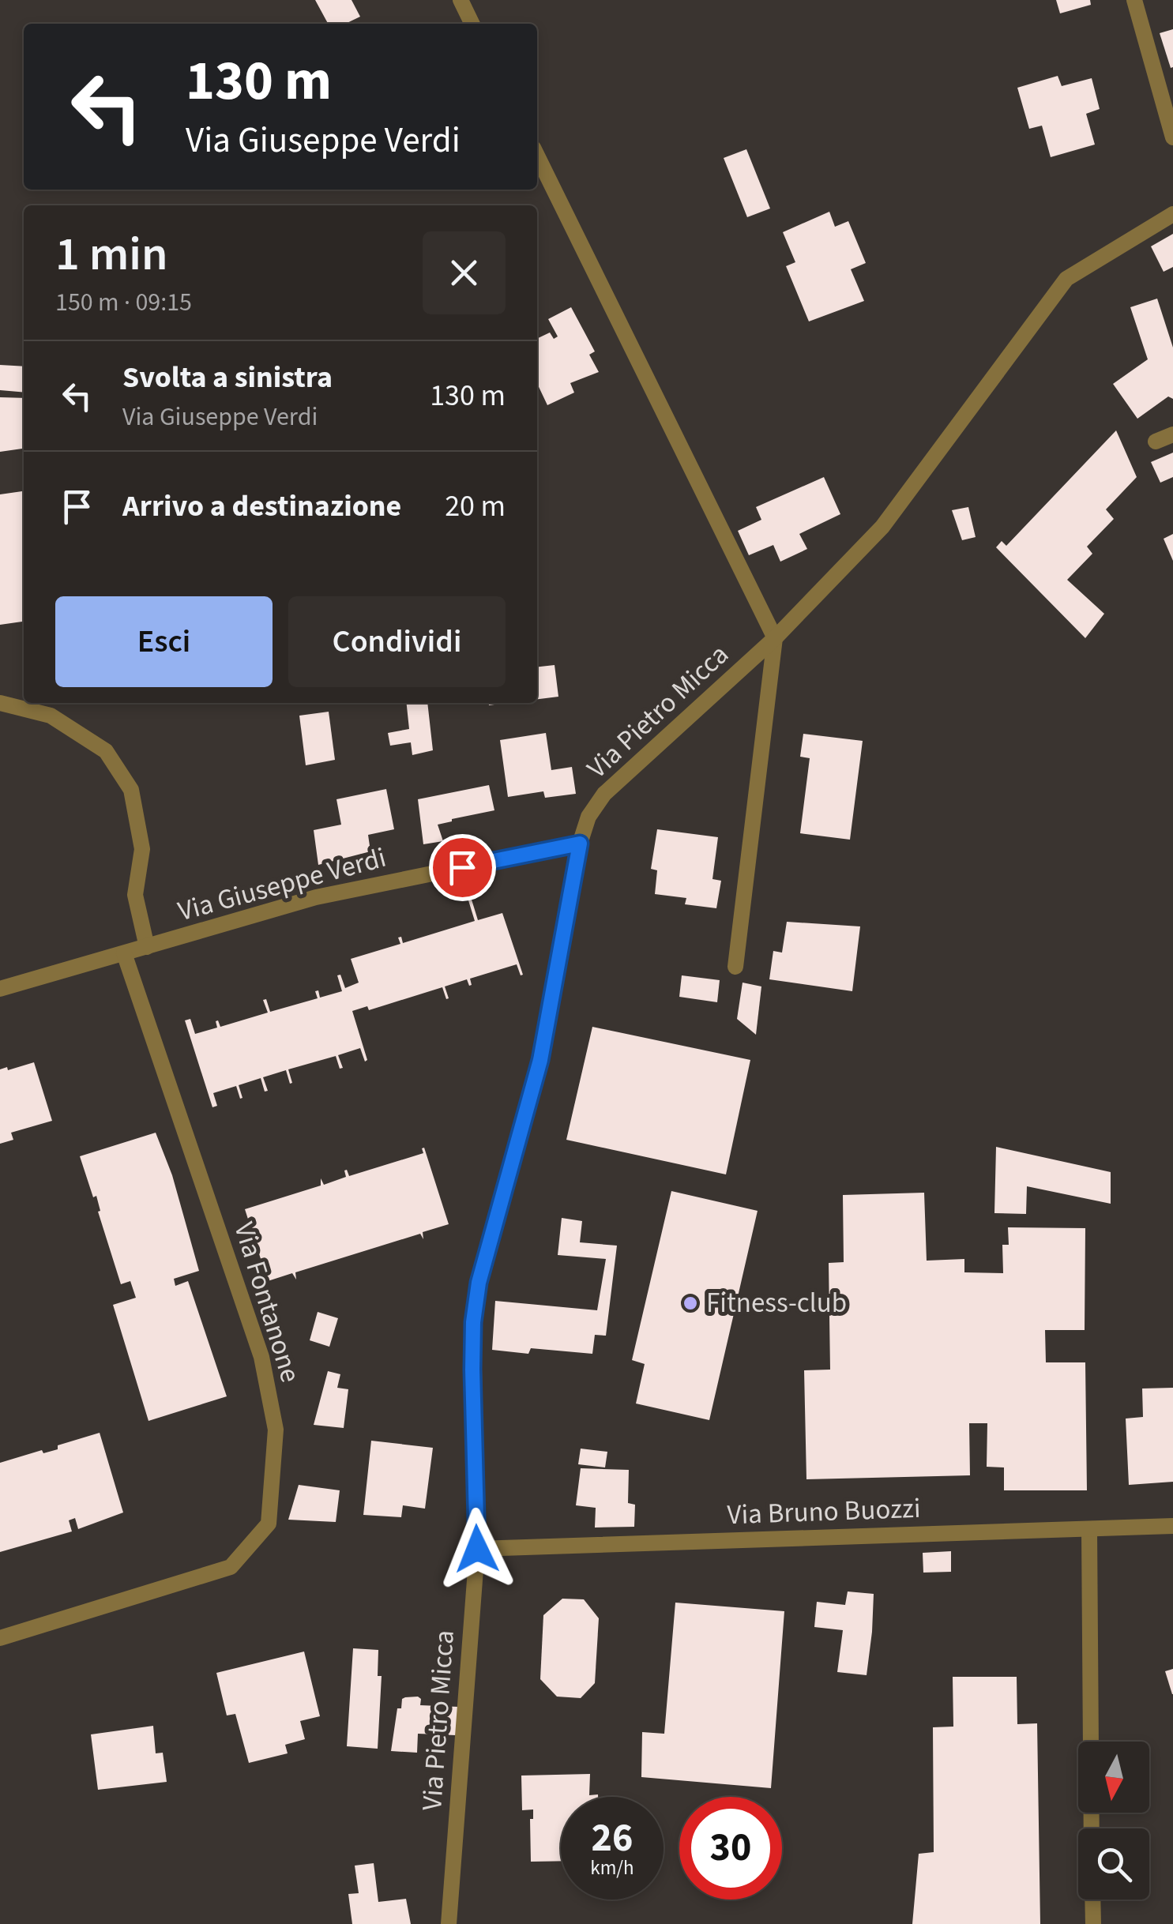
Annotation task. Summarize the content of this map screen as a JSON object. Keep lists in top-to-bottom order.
{
  "streets": {
    "street": [
      "Via Pietro Micca",
      "Via Giuseppe Verdi",
      "Via Fontanone",
      "Via Bruno Buozzi"
    ]
  },
  "crossings": [
    ["Via Pietro Micca", "Via Giuseppe Verdi"],
    ["Via Pietro Micca", "Via Bruno Buozzi"],
    ["Via Giuseppe Verdi", "Via Fontanone"]
  ],
  "places": ["Fitness-club"],
  "north": "bottom",
  "page": {
    "turn": ["130 m", "Via Giuseppe Verdi"],
    "heading": ["1 min", "150 m · 09:15"],
    "list": [
      {
        "name": "Svolta a sinistra",
        "note": "Via Giuseppe Verdi",
        "value": "130 m"
      },
      {
        "name": "Arrivo a destinazione",
        "value": "20 m"
      }
    ],
    "buttons": ["Esci", "Condividi"],
    "speed": "26 km/h",
    "limit": "30"
  }
}
